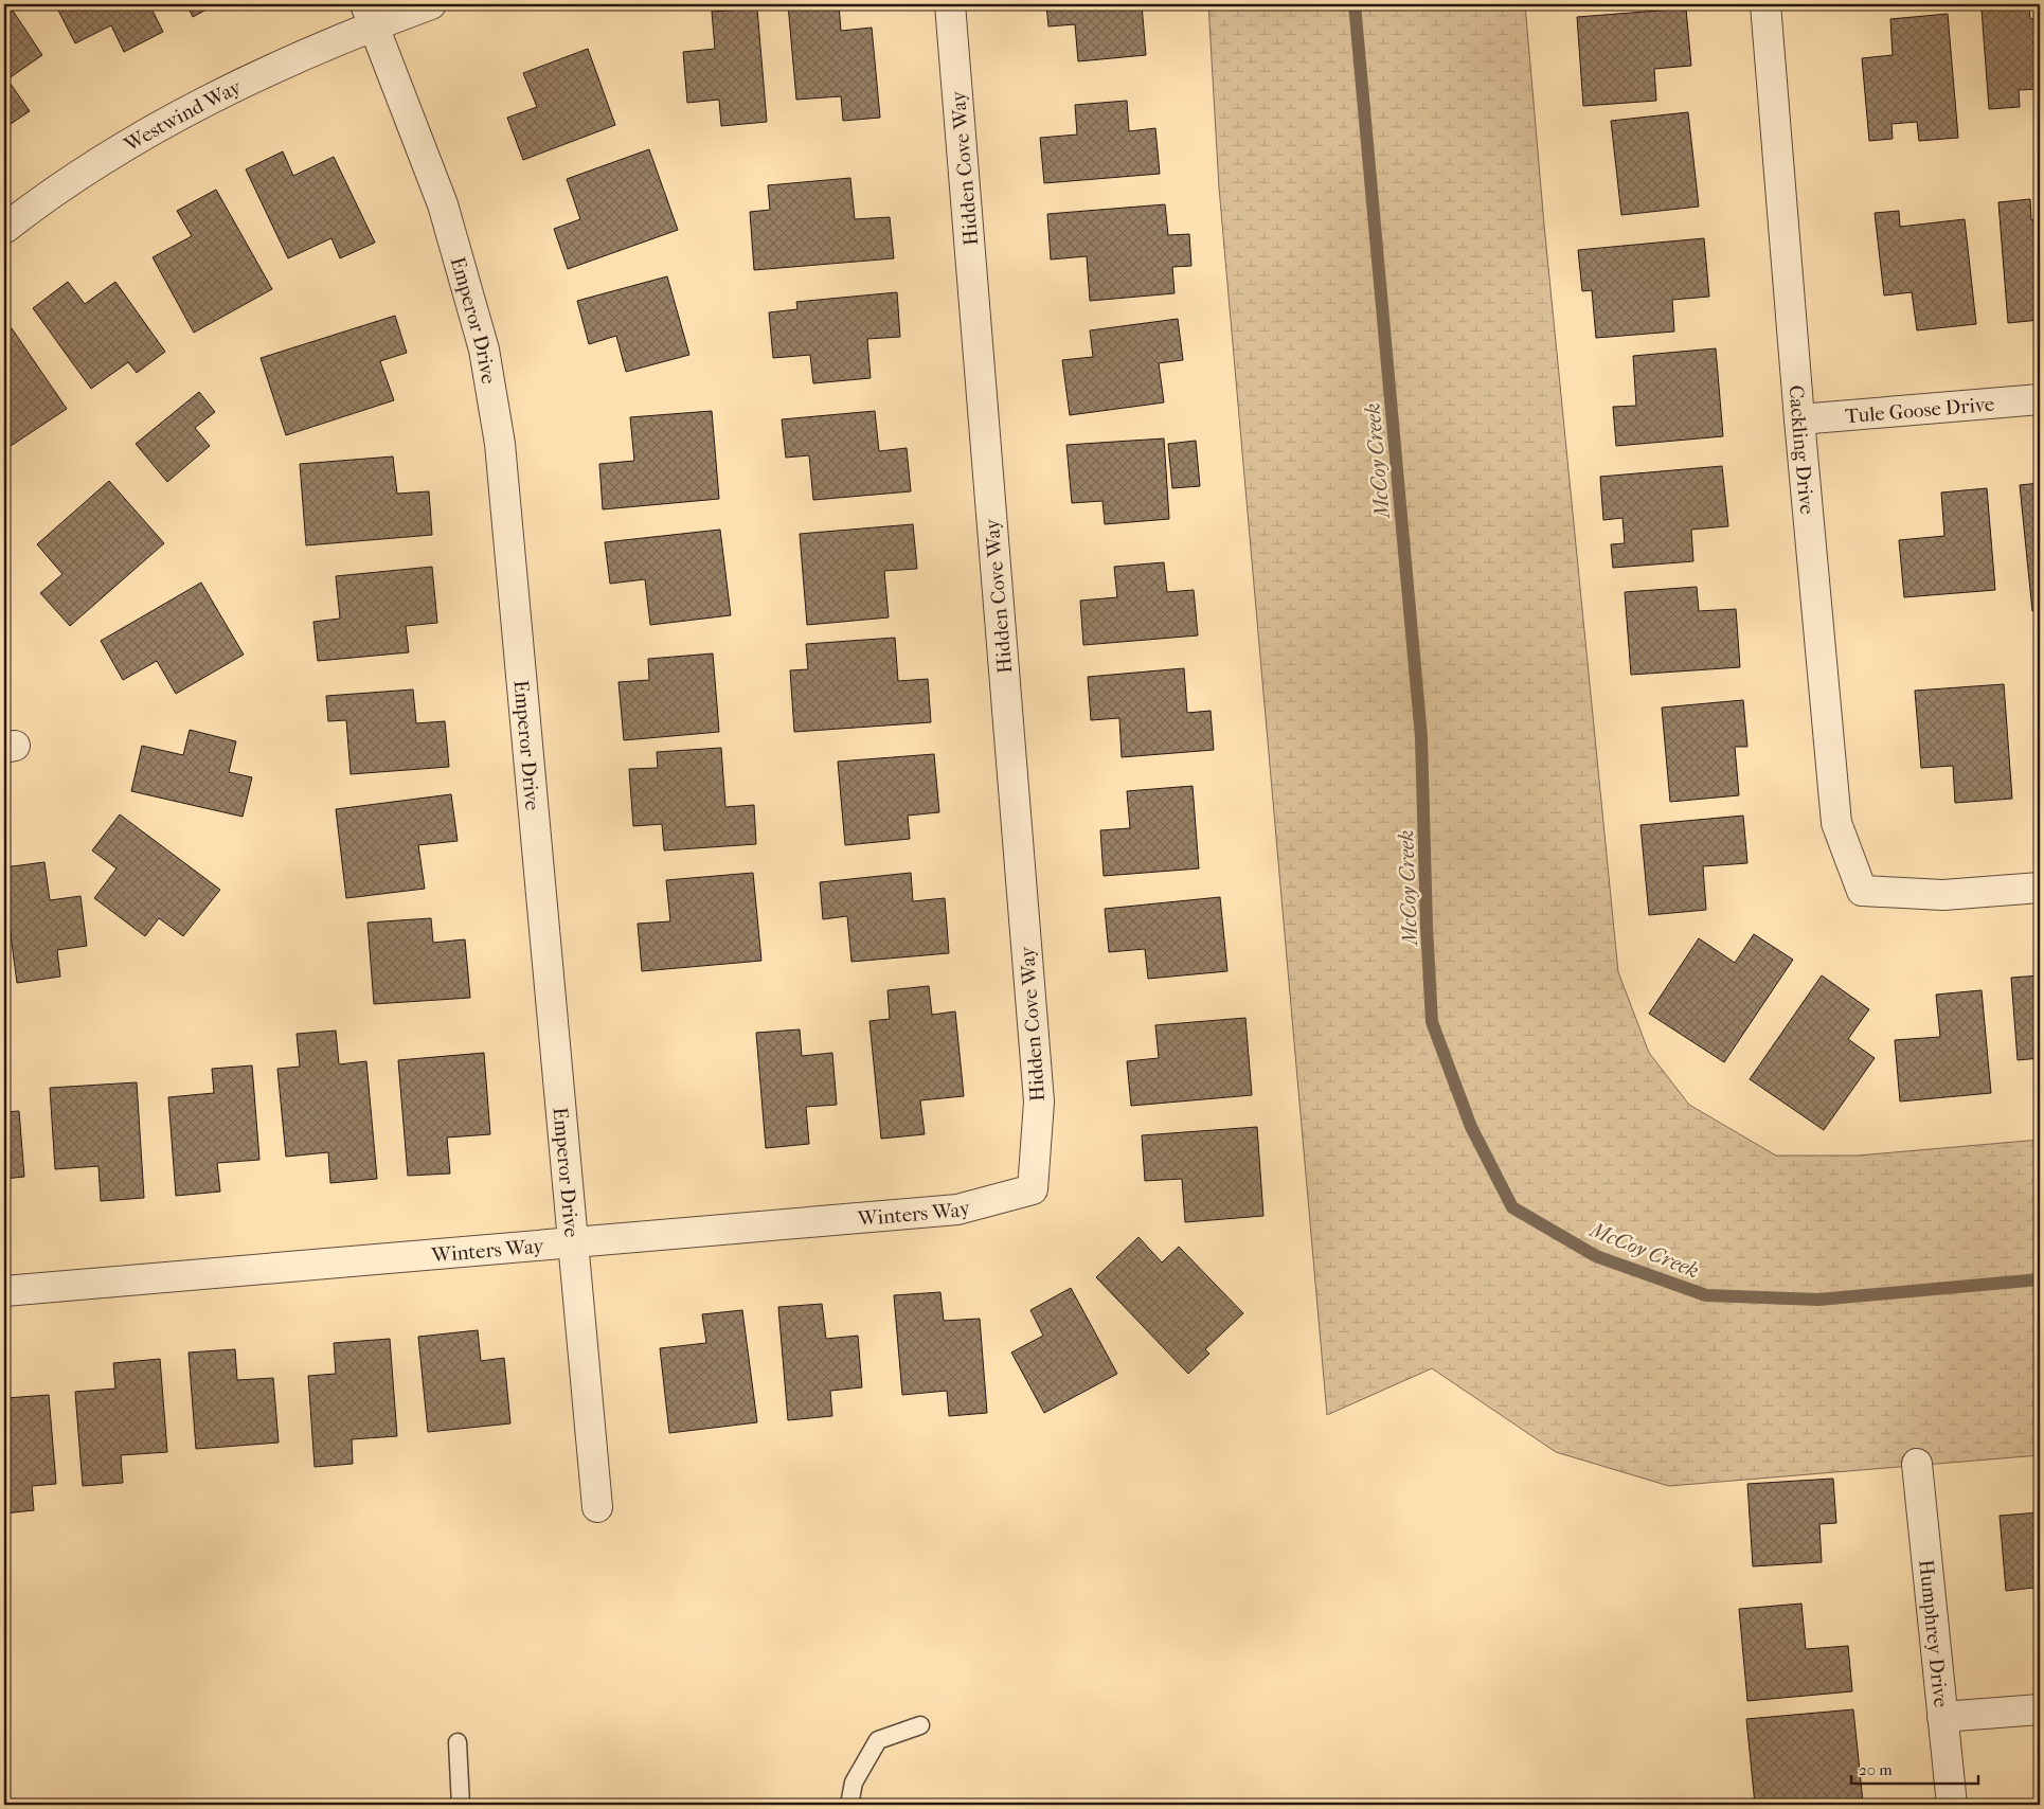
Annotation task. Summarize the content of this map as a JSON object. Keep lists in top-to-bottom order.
{
  "streets": {
    "street": [
      "Westwind Way",
      "Hidden Cove Way",
      "Emperor Drive",
      "Tule Goose Drive",
      "Cackling Drive",
      "Winters Way",
      "Humphrey Drive"
    ]
  },
  "crossings": [
    ["Westwind Way", "Emperor Drive"],
    ["Hidden Cove Way", "Winters Way"],
    ["Emperor Drive", "Winters Way"],
    ["Tule Goose Drive", "Cackling Drive"]
  ],
  "water": ["McCoy Creek"],
  "scale_bar": "20 m"
}
